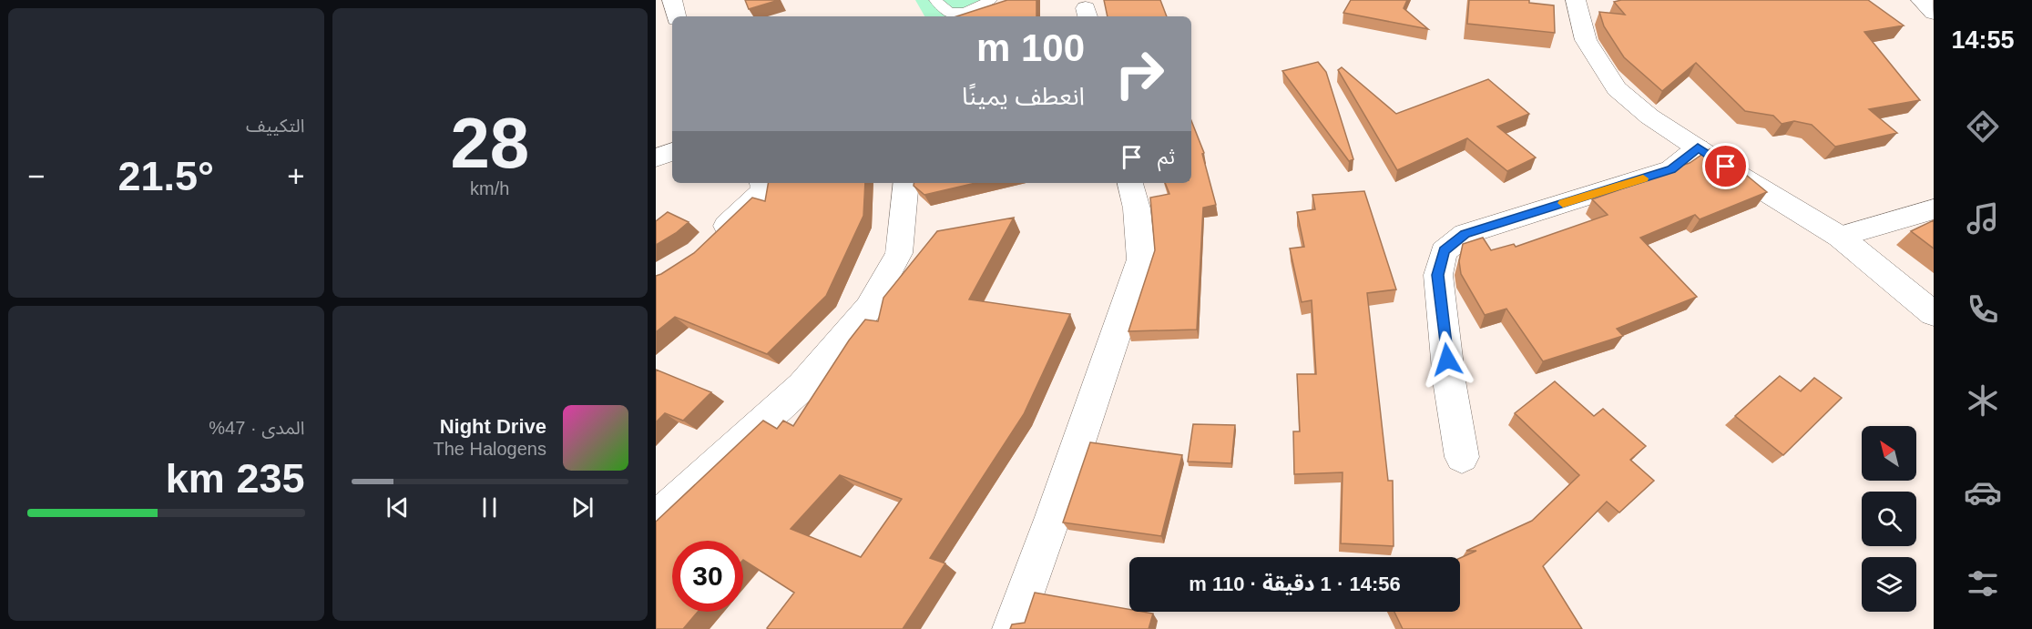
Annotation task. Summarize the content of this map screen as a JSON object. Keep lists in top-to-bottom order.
{
  "north": "top left",
  "page": {
    "tabs": "14:55",
    "tile": [
      ["28", "km/h"],
      "التكييف",
      ["المدى · 47%", "235 km"]
    ],
    "turn": ["100 m", "انعطف يمينًا"],
    "then": "ثم",
    "heat": ["−", "21.5°", "+"],
    "song": ["Night Drive", "The Halogens"],
    "limit": "30",
    "trip": "14:56 · 1 دقيقة · 110 m"
  }
}
